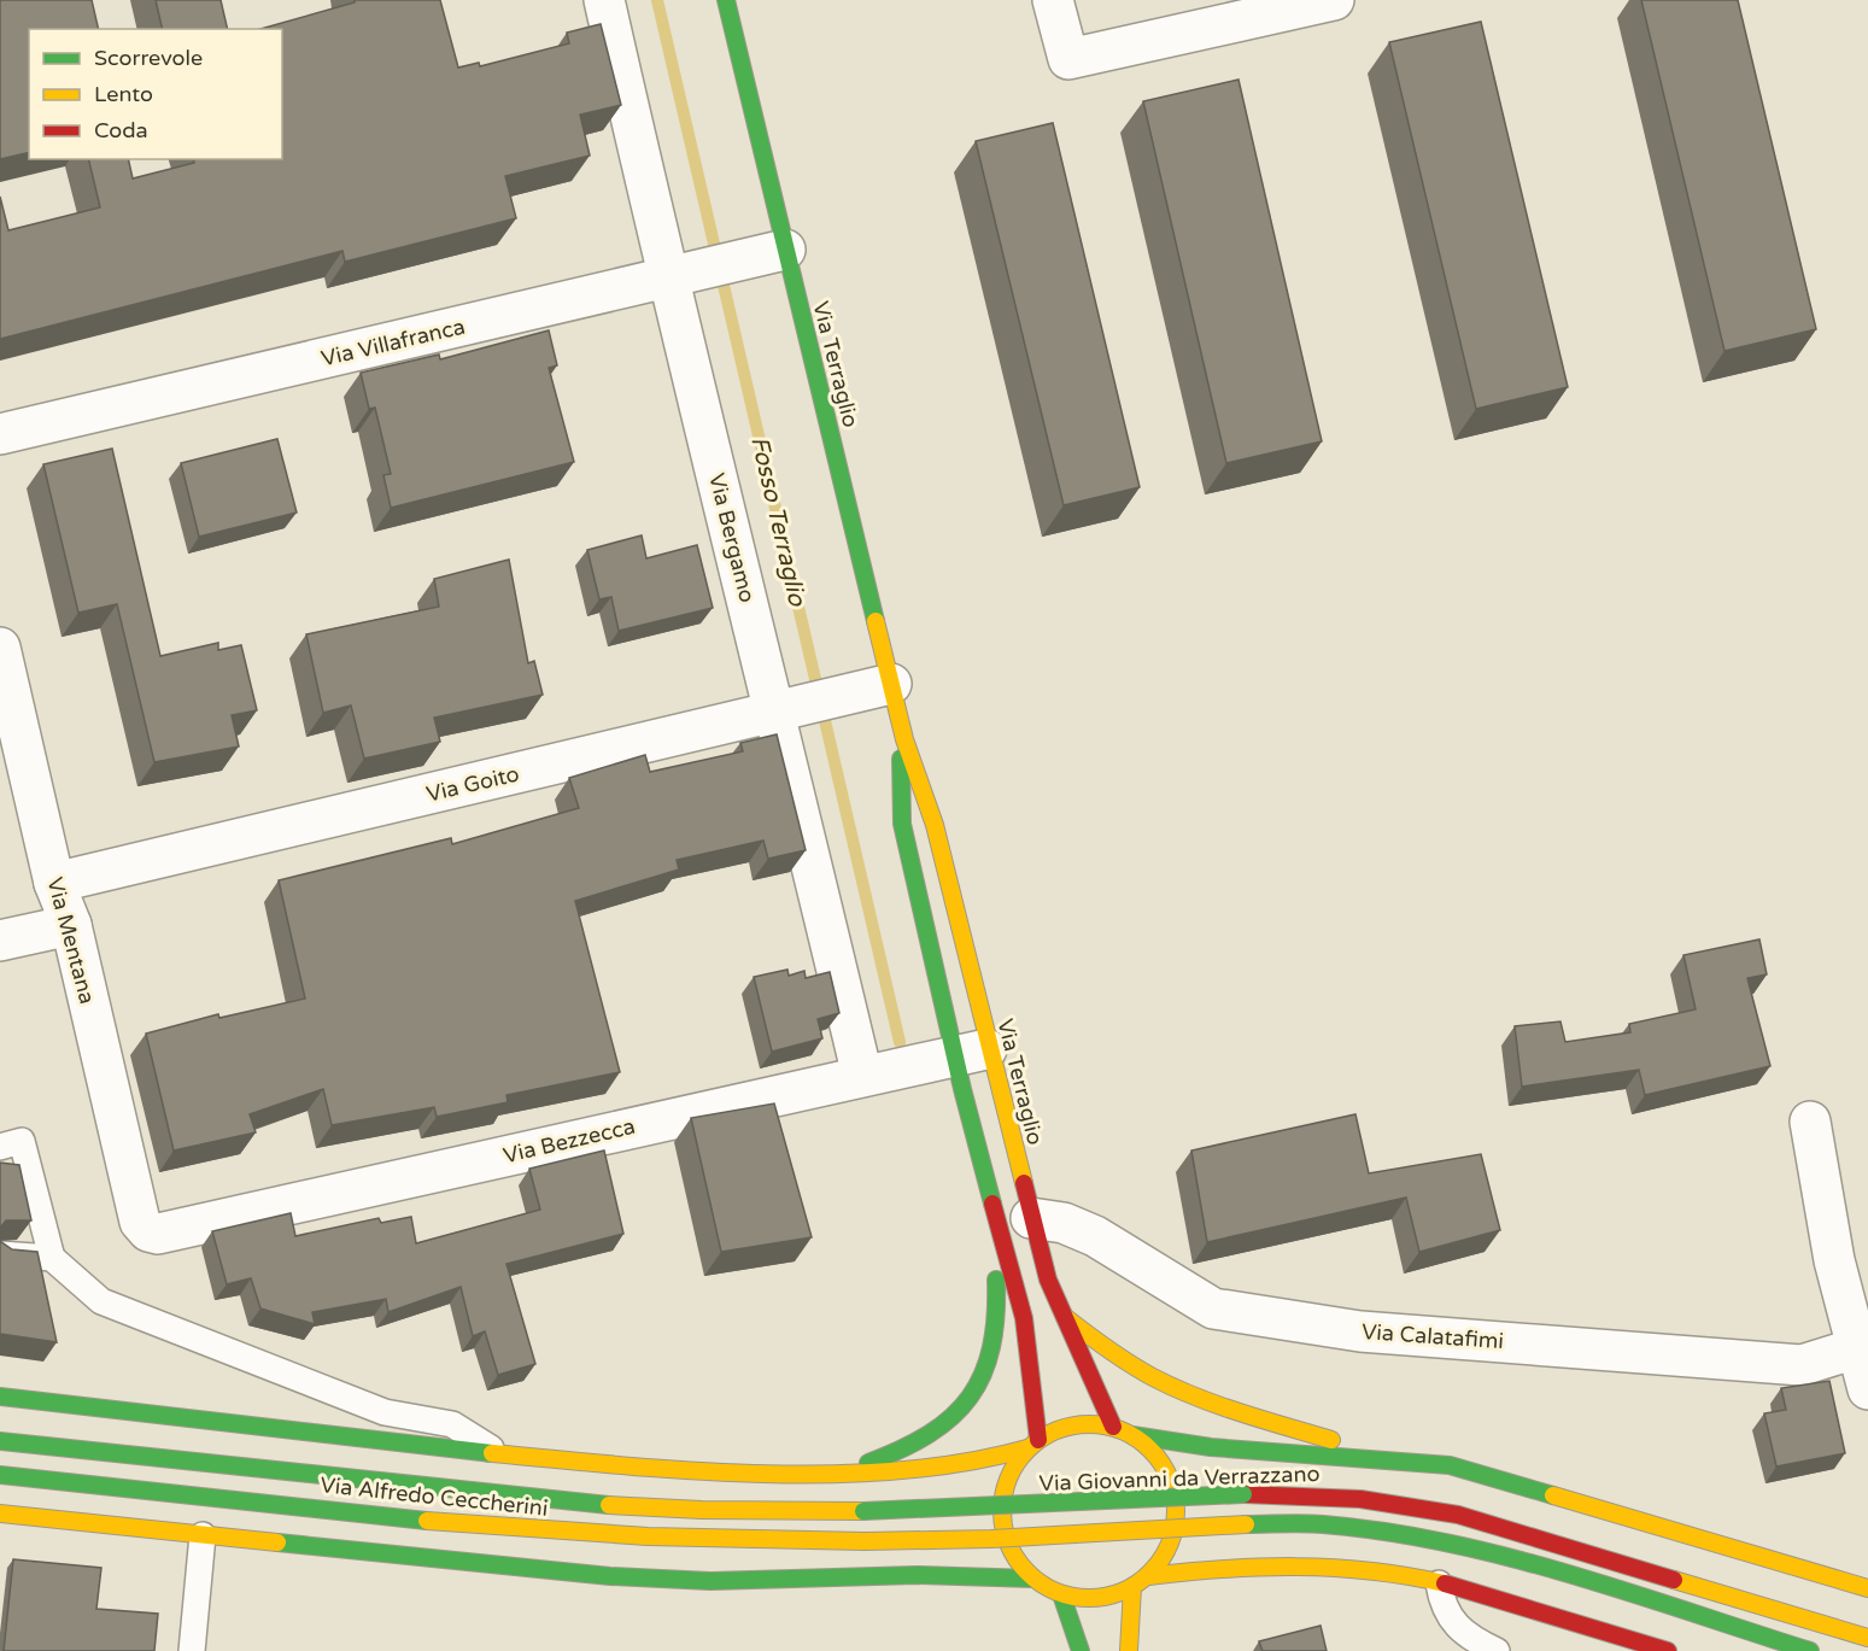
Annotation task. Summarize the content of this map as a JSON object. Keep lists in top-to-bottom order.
{
  "streets": {
    "main road": ["Via Terraglio", "Via Giovanni da Verrazzano", "Via Alfredo Ceccherini"],
    "street": [
      "Via Villafranca",
      "Via Bergamo",
      "Via Goito",
      "Via Mentana",
      "Via Bezzecca",
      "Via Calatafimi"
    ]
  },
  "crossings": [
    ["Via Villafranca", "Via Terraglio"],
    ["Via Villafranca", "Via Bergamo"],
    ["Via Terraglio", "Via Goito"],
    ["Via Terraglio", "Via Bezzecca"],
    ["Via Terraglio", "Via Calatafimi"],
    ["Via Bergamo", "Via Goito"],
    ["Via Bergamo", "Via Bezzecca"],
    ["Via Goito", "Via Mentana"],
    ["Via Mentana", "Via Bezzecca"],
    ["Via Giovanni da Verrazzano", "Via Alfredo Ceccherini"]
  ],
  "water": ["Fosso Terraglio"],
  "legend": ["Scorrevole", "Lento", "Coda"]
}
